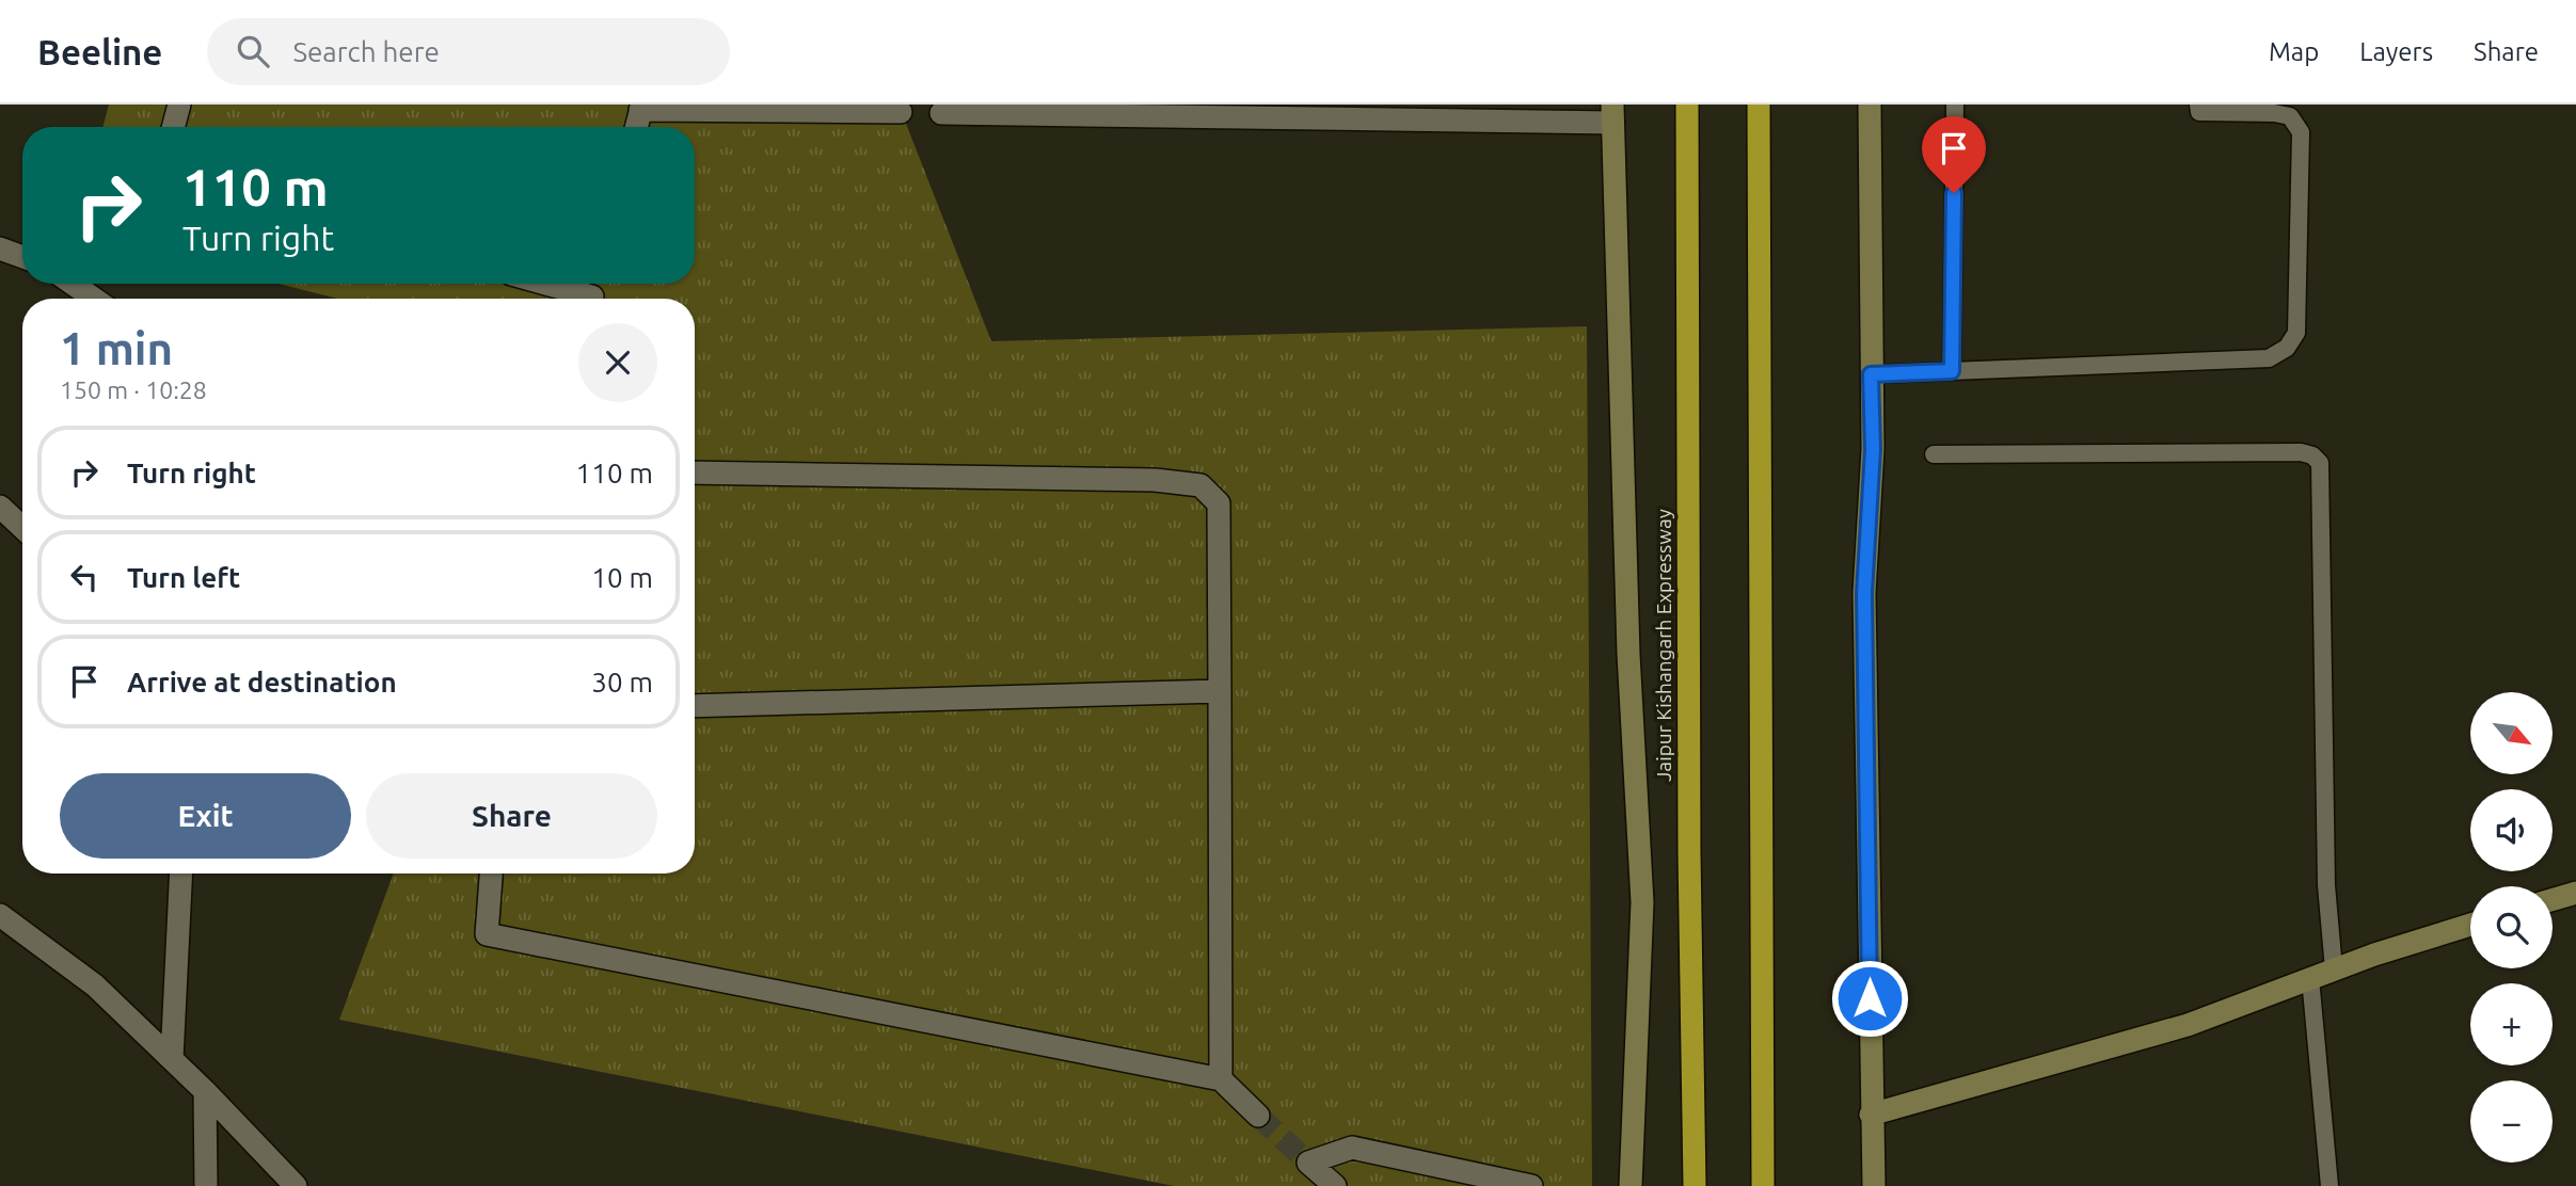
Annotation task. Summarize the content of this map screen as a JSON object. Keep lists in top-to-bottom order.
{
  "streets": {
    "highway": ["Jaipur Kishangarh Expressway"]
  },
  "north": "bottom right",
  "page": {
    "header": "Beeline",
    "search": "Search here",
    "nav": ["Map", "Layers", "Share"],
    "turn": ["110 m", "Turn right"],
    "heading": ["1 min", "150 m · 10:28"],
    "list": [
      {
        "name": "Turn right",
        "value": "110 m"
      },
      {
        "name": "Turn left",
        "value": "10 m"
      },
      {
        "name": "Arrive at destination",
        "value": "30 m"
      }
    ],
    "map_buttons": ["+", "−"],
    "buttons": ["Exit", "Share"]
  }
}
